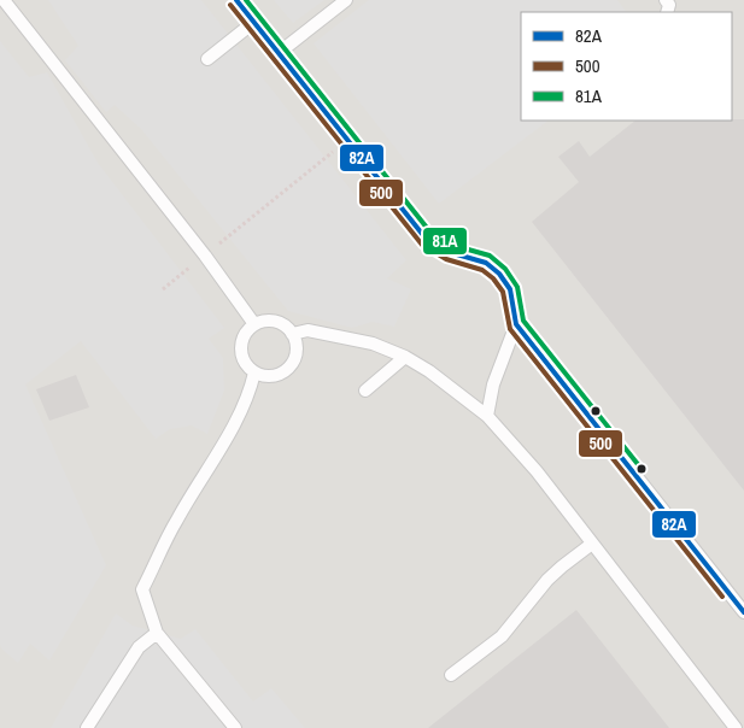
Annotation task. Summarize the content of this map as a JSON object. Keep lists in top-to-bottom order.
{
  "lines": ["transit line 82A", "transit line 81A", "transit line 500"],
  "legend": ["82A", "500", "81A"]
}
